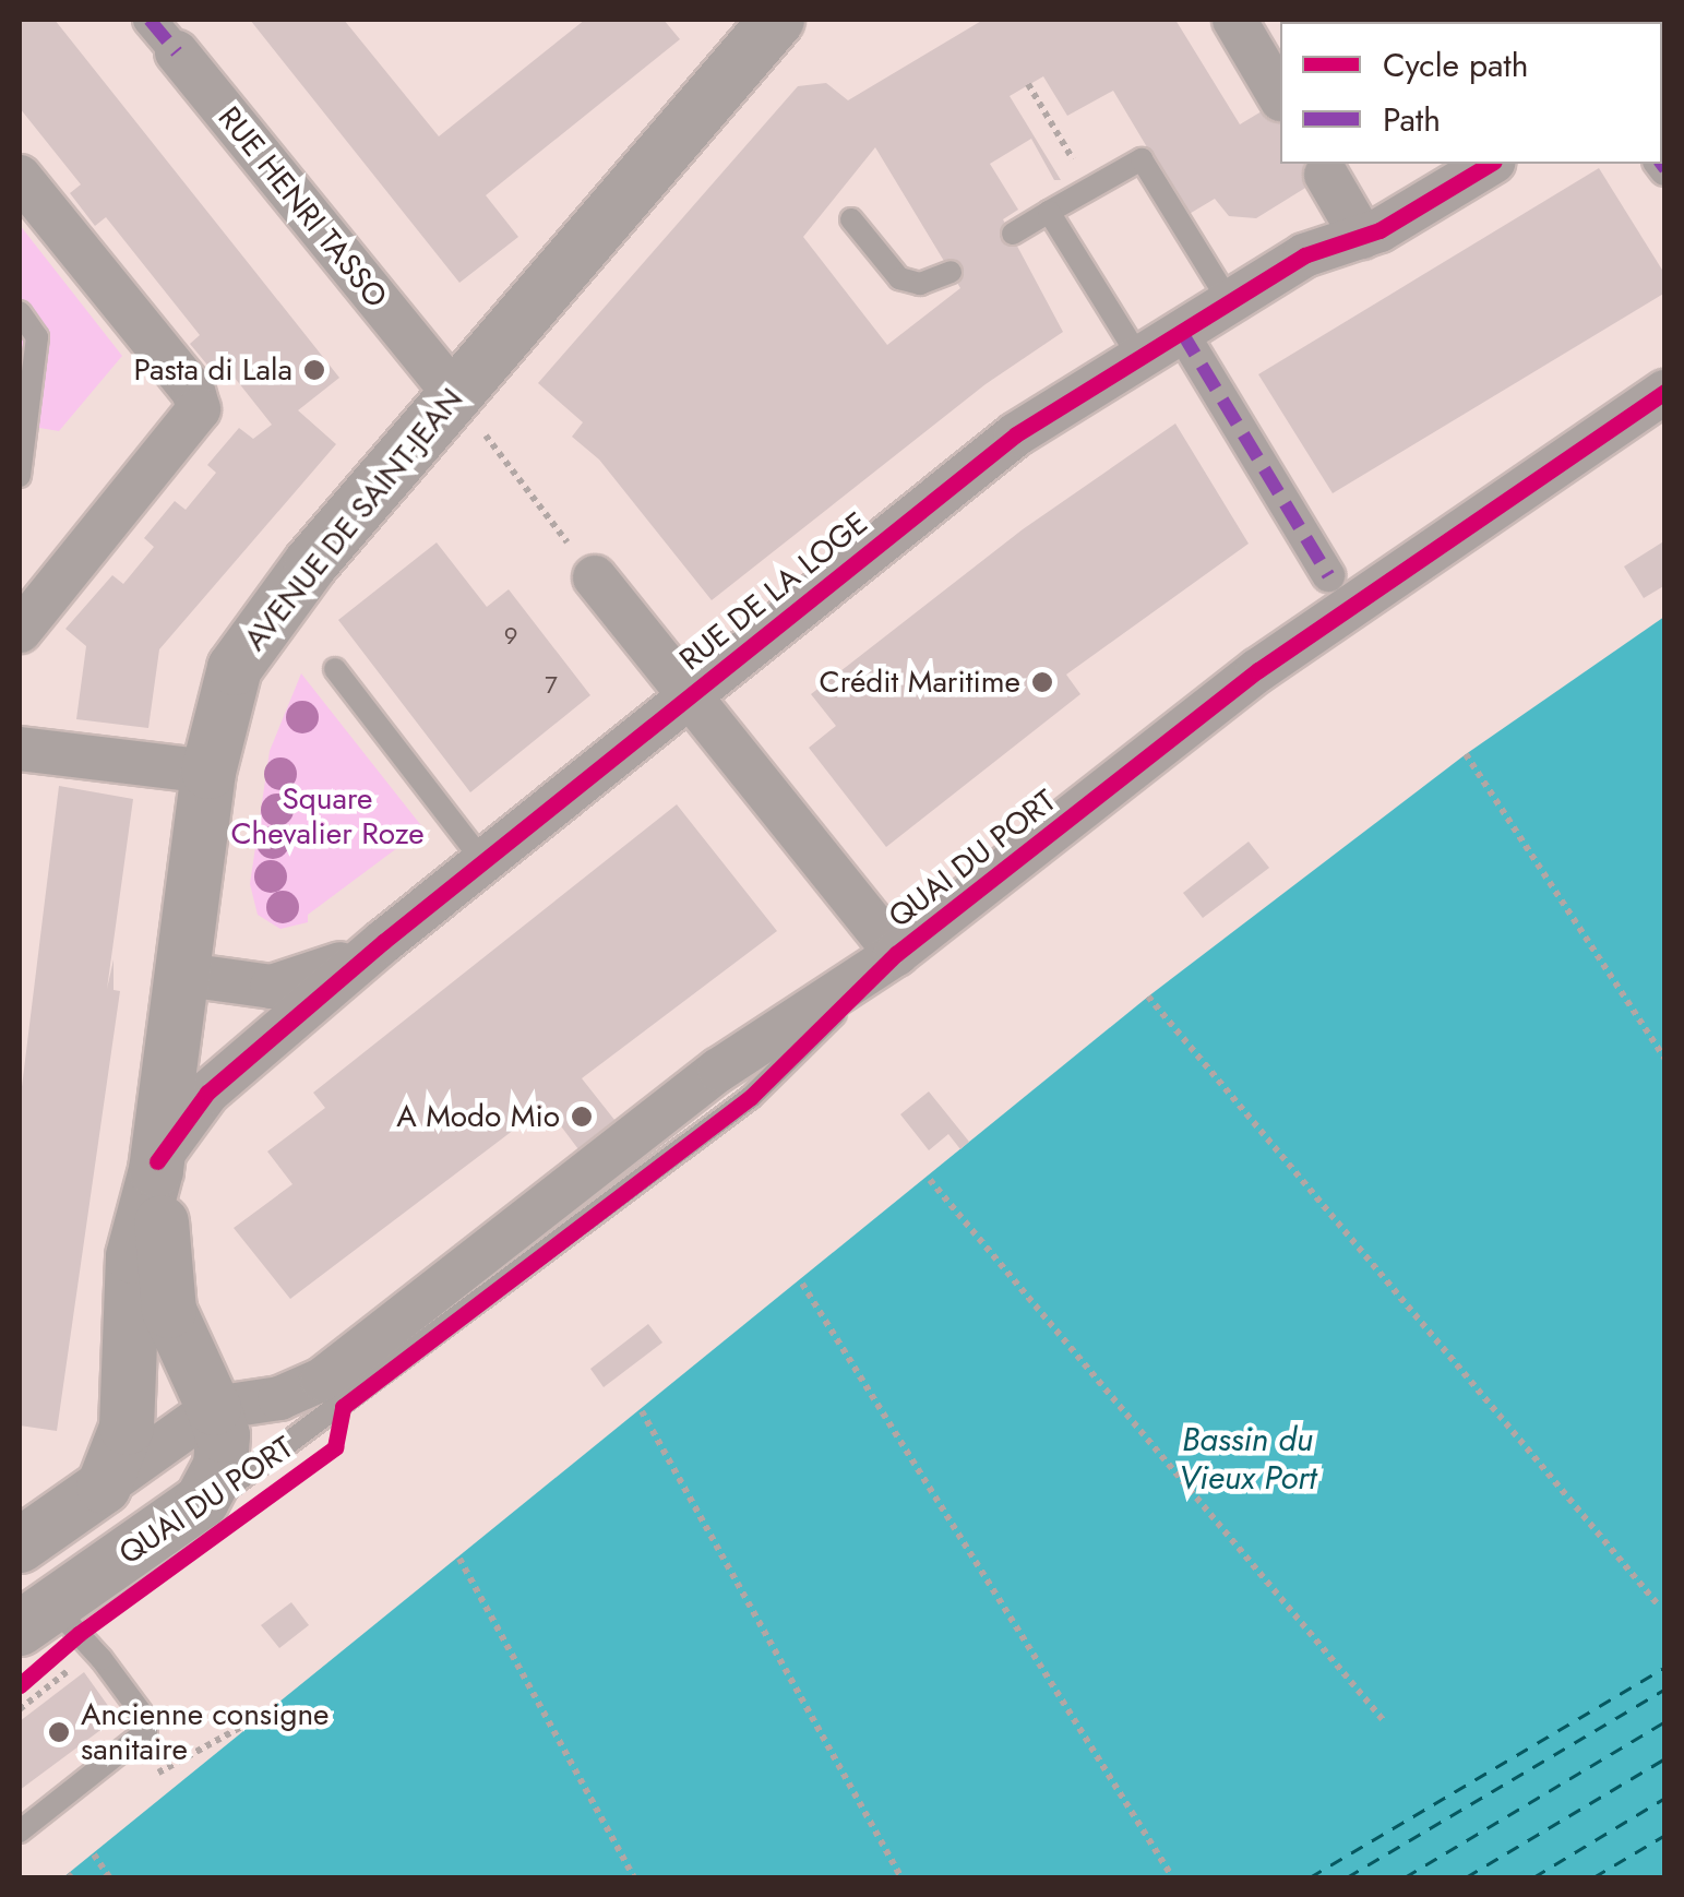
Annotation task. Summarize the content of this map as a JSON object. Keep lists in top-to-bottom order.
{
  "streets": {
    "street": [
      "RUE HENRI TASSO",
      "AVENUE DE SAINT-JEAN",
      "RUE DE LA LOGE",
      "QUAI DU PORT"
    ]
  },
  "crossings": [
    ["RUE HENRI TASSO", "AVENUE DE SAINT-JEAN"],
    ["AVENUE DE SAINT-JEAN", "RUE DE LA LOGE"],
    ["AVENUE DE SAINT-JEAN", "QUAI DU PORT"]
  ],
  "water": ["Bassin du Vieux Port"],
  "parks": ["Square Chevalier Roze"],
  "places": [
    "Pasta di Lala",
    "Crédit Maritime",
    "A Modo Mio",
    "Ancienne consigne sanitaire"
  ],
  "house_numbers": ["9", "7"],
  "legend": ["Cycle path", "Path"]
}
